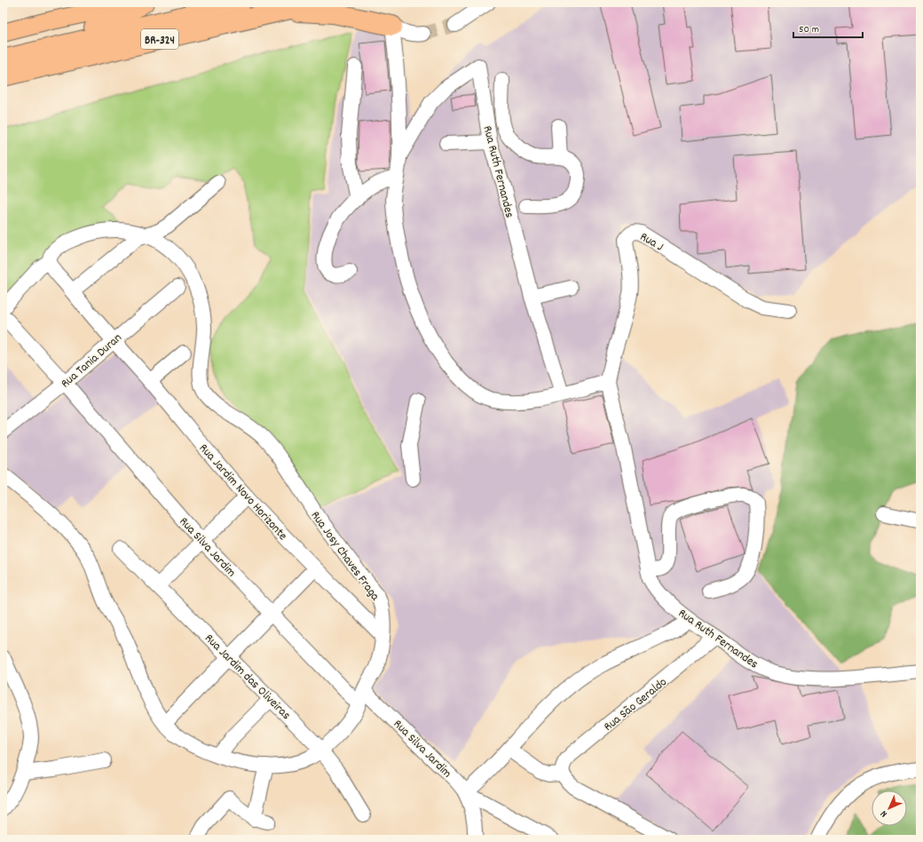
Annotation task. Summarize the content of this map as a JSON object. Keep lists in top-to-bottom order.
{
  "streets": {
    "highway": ["BR-324"],
    "street": [
      "Rua Ruth Fernandes",
      "Rua J",
      "Rua Tania Duran",
      "Rua Jardim Novo Horizonte",
      "Rua Silva Jardim",
      "Rua Josy Chaves Fraga",
      "Rua Jardim das Oliveiras",
      "Rua São Geraldo"
    ]
  },
  "crossings": [
    ["Rua Ruth Fernandes", "Rua J"],
    ["Rua Ruth Fernandes", "Rua São Geraldo"],
    ["Rua Tania Duran", "Rua Jardim Novo Horizonte"],
    ["Rua Tania Duran", "Rua Silva Jardim"],
    ["Rua Jardim Novo Horizonte", "Rua Josy Chaves Fraga"],
    ["Rua Silva Jardim", "Rua Josy Chaves Fraga"],
    ["Rua Josy Chaves Fraga", "Rua Jardim das Oliveiras"]
  ],
  "scale_bar": "50 m",
  "north": "bottom left"
}
